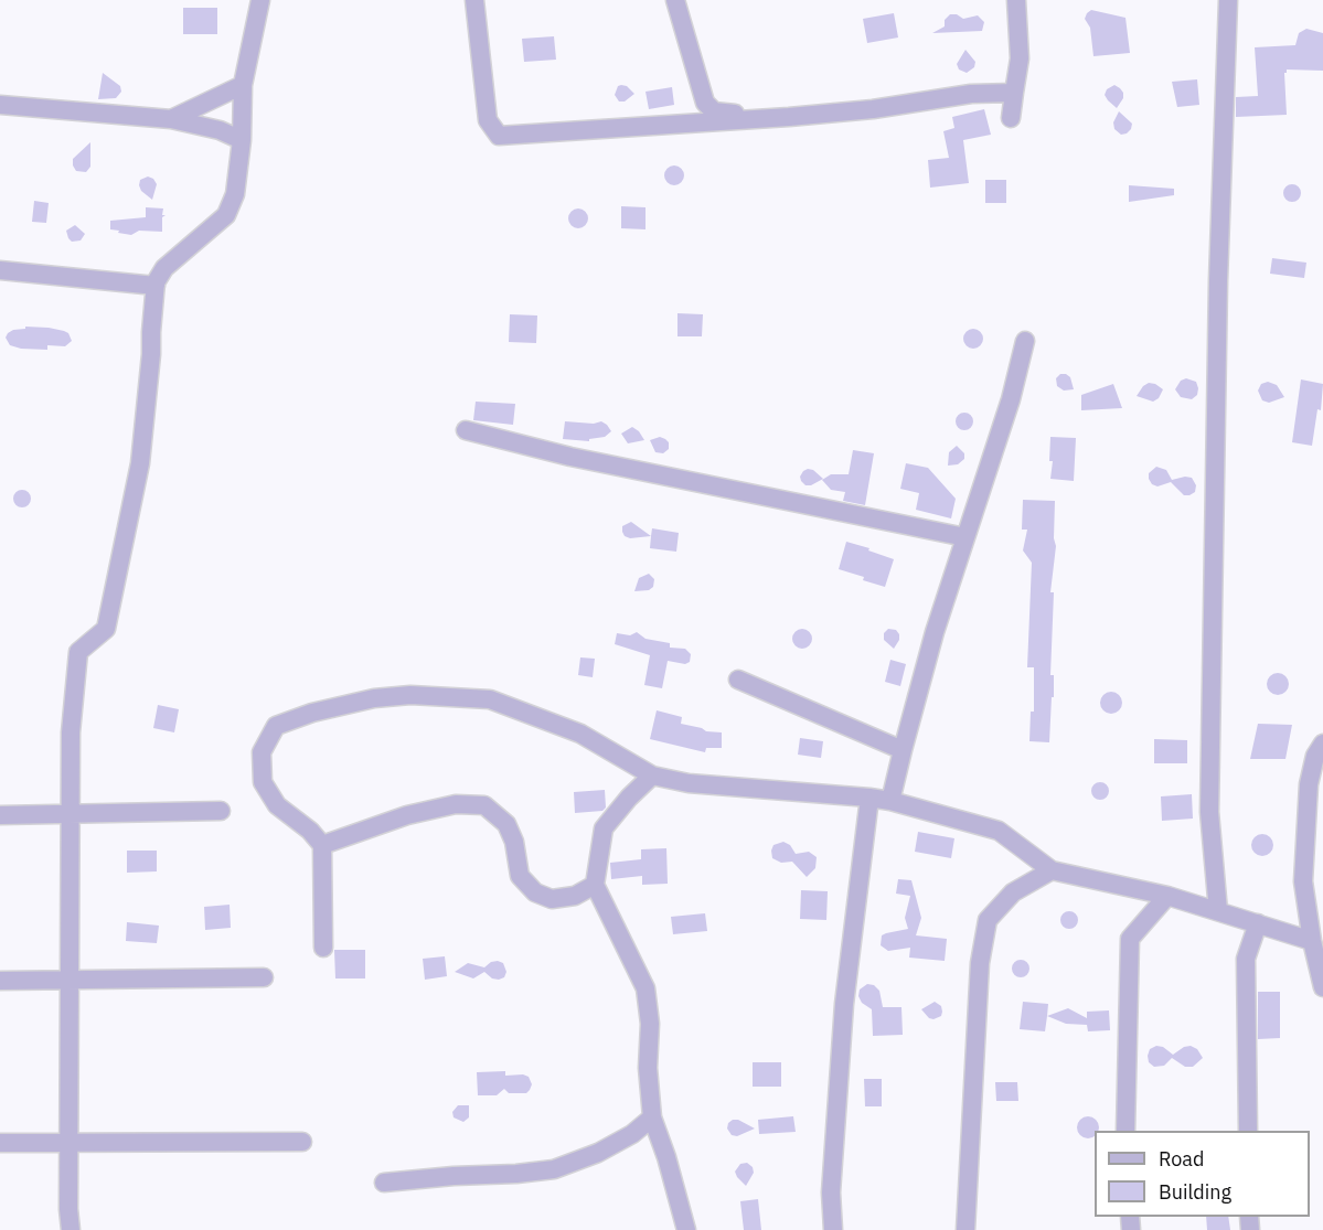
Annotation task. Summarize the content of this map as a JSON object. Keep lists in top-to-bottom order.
{
  "legend": ["Road", "Building"]
}
